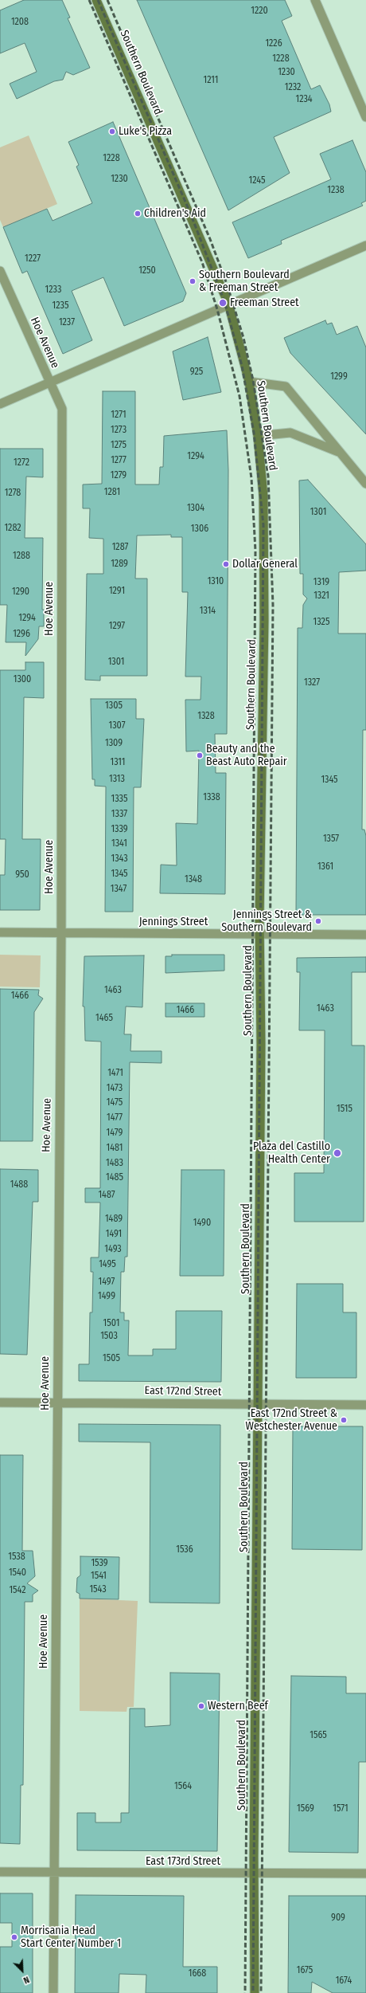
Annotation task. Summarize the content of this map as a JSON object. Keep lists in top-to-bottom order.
{
  "streets": {
    "main road": ["Southern Boulevard"],
    "street": [
      "Hoe Avenue",
      "Jennings Street",
      "East 172nd Street",
      "East 173rd Street"
    ]
  },
  "crossings": [
    ["Southern Boulevard", "Jennings Street"],
    ["Southern Boulevard", "East 172nd Street"],
    ["Southern Boulevard", "East 173rd Street"],
    ["Hoe Avenue", "Jennings Street"],
    ["Hoe Avenue", "East 172nd Street"],
    ["Hoe Avenue", "East 173rd Street"]
  ],
  "places": [
    "Luke's Pizza",
    "Children's Aid",
    "Southern Boulevard & Freeman Street",
    "Freeman Street",
    "Dollar General",
    "Beauty and the Beast Auto Repair",
    "Jennings Street & Southern Boulevard",
    "Plaza del Castillo Health Center",
    "East 172nd Street & Westchester Avenue",
    "Western Beef",
    "Morrisania Head Start Center Number 1"
  ],
  "house_numbers": [
    "1220",
    "1208",
    "1226",
    "1228",
    "1230",
    "1211",
    "1232",
    "1234",
    "1228",
    "1230",
    "1245",
    "1238",
    "1227",
    "1250",
    "1233",
    "1235",
    "1237",
    "925",
    "1299",
    "1271",
    "1273",
    "1275",
    "1294",
    "1277",
    "1272",
    "1279",
    "1281",
    "1278",
    "1304",
    "1301",
    "1282",
    "1306",
    "1287",
    "1288",
    "1289",
    "1310",
    "1319",
    "1291",
    "1290",
    "1321",
    "1314",
    "1294",
    "1325",
    "1297",
    "1296",
    "1301",
    "1300",
    "1327",
    "1305",
    "1328",
    "1307",
    "1309",
    "1311",
    "1313",
    "1345",
    "1338",
    "1335",
    "1337",
    "1339",
    "1357",
    "1341",
    "1343",
    "1361",
    "1345",
    "950",
    "1348",
    "1347",
    "1463",
    "1466",
    "1463",
    "1466",
    "1465",
    "1471",
    "1473",
    "1475",
    "1515",
    "1477",
    "1479",
    "1481",
    "1483",
    "1485",
    "1488",
    "1487",
    "1489",
    "1490",
    "1491",
    "1493",
    "1495",
    "1497",
    "1499",
    "1501",
    "1503",
    "1505",
    "1536",
    "1538",
    "1539",
    "1540",
    "1541",
    "1543",
    "1542",
    "1565",
    "1564",
    "1569",
    "1571",
    "909",
    "1675",
    "1668",
    "1674"
  ],
  "north": "bottom right"
}
